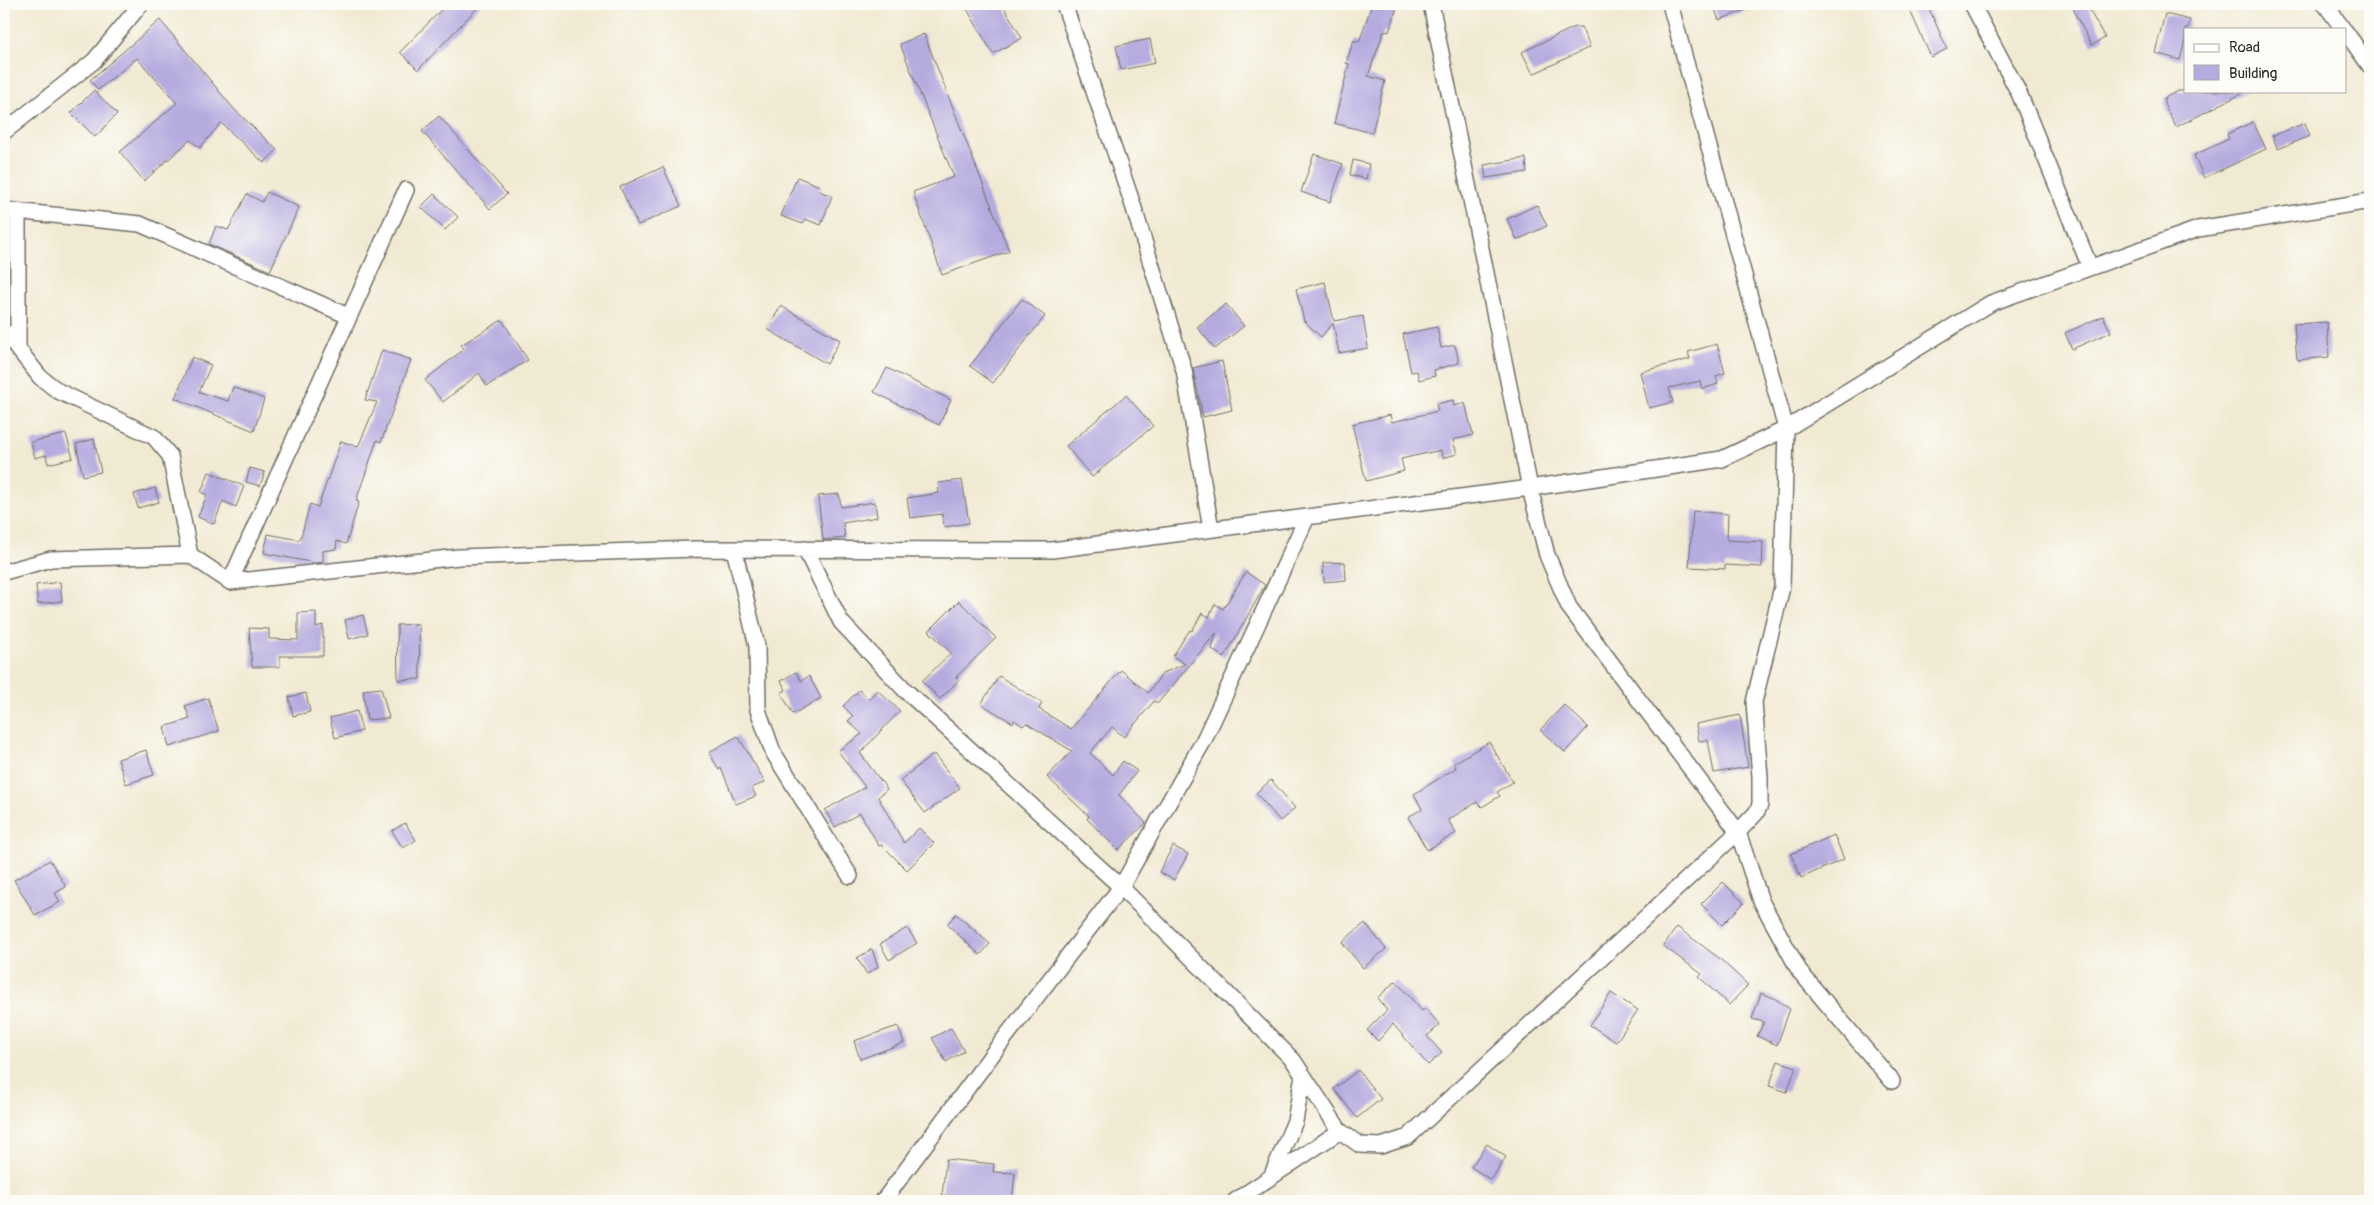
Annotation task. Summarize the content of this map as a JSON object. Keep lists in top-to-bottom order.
{
  "legend": ["Road", "Building"]
}
